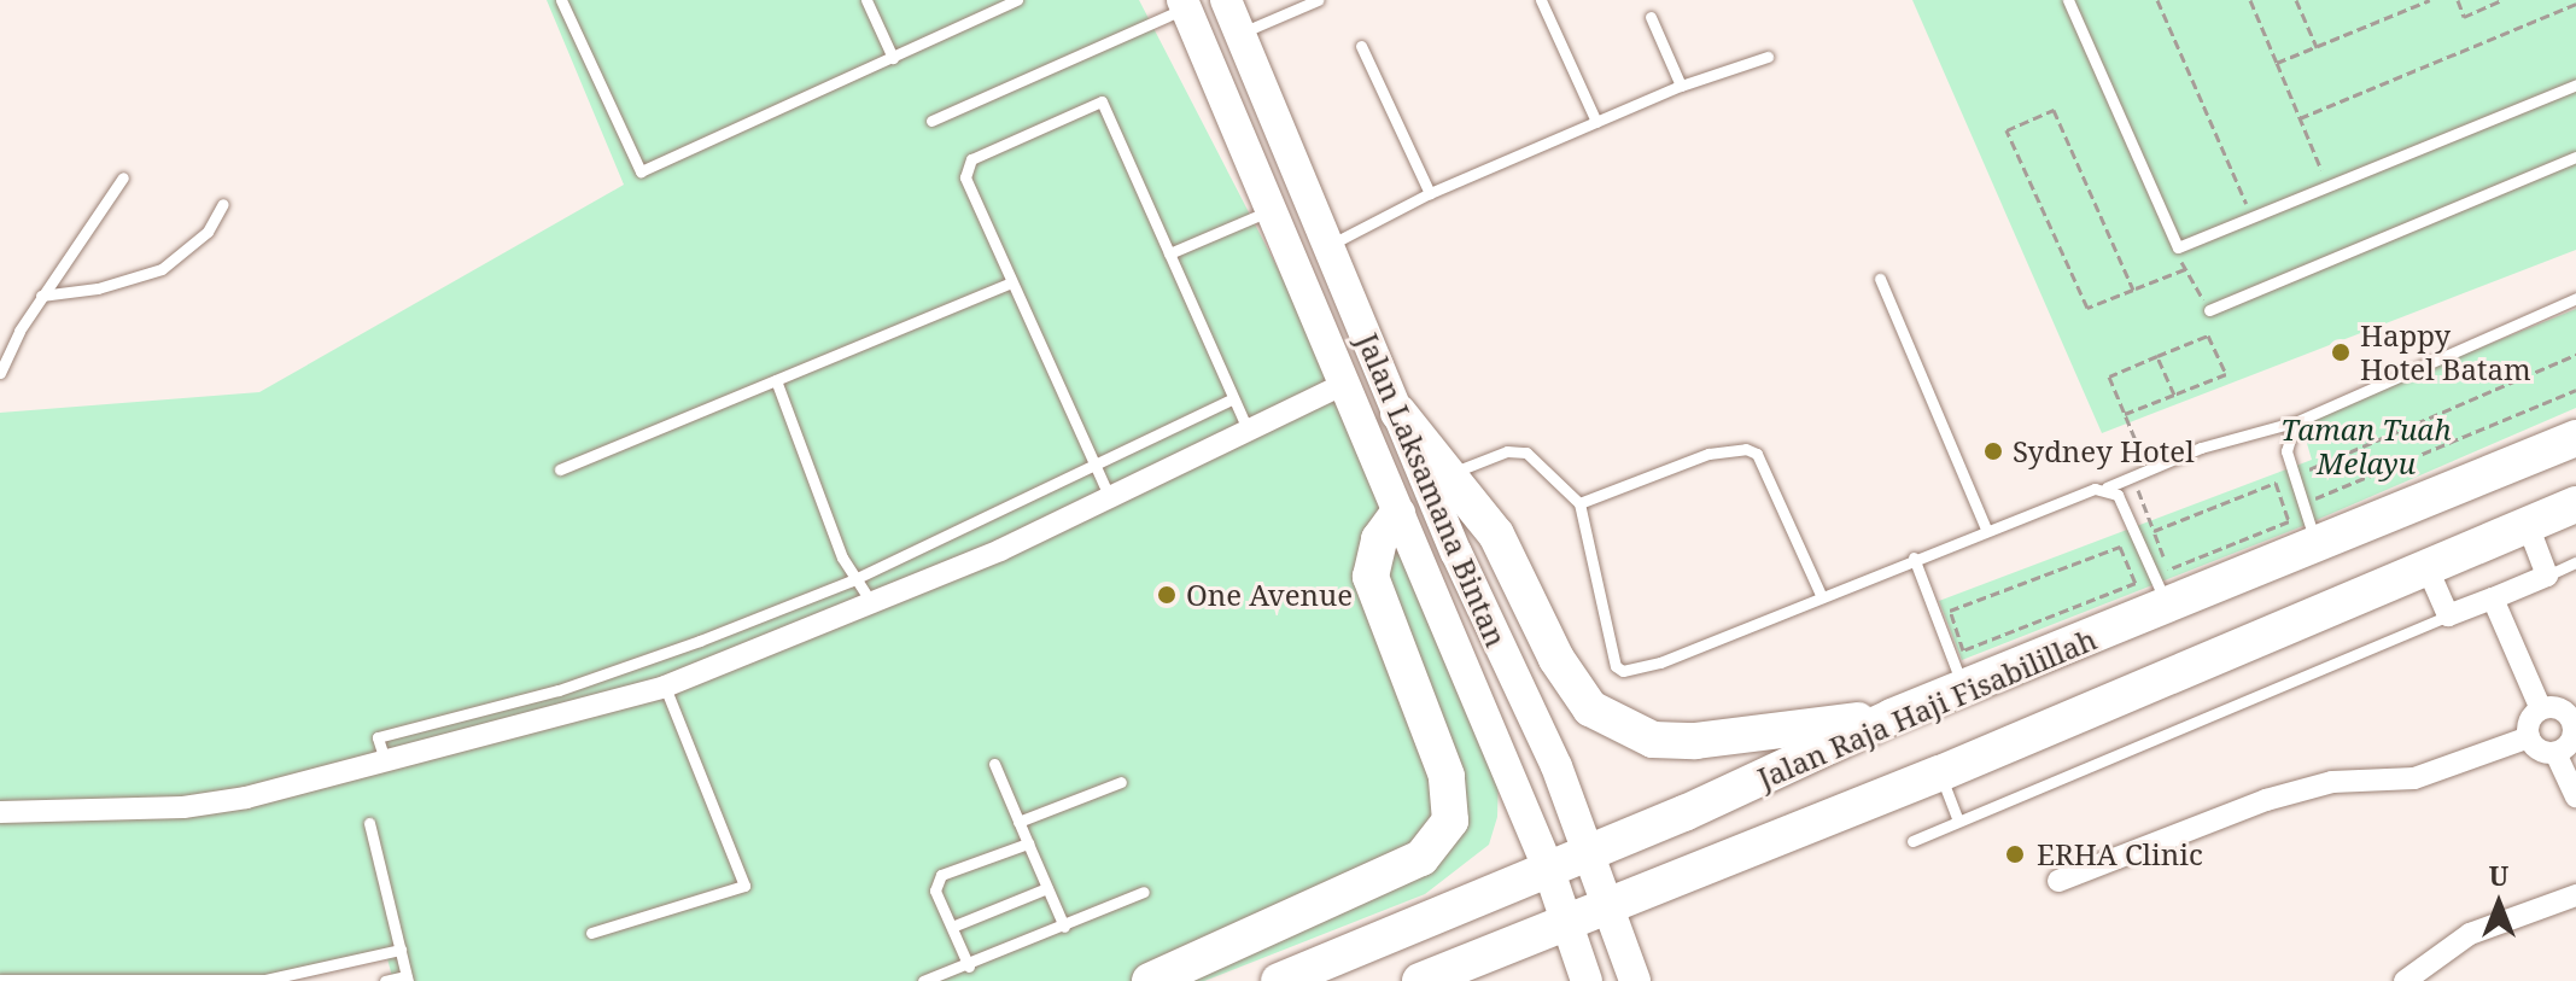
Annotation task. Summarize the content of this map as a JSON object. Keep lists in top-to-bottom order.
{
  "streets": {
    "main road": ["Jalan Laksamana Bintan", "Jalan Raja Haji Fisabilillah"]
  },
  "crossings": [
    ["Jalan Laksamana Bintan", "Jalan Raja Haji Fisabilillah"]
  ],
  "parks": ["Taman Tuah Melayu"],
  "places": [
    "Happy Hotel Batam",
    "Sydney Hotel",
    "One Avenue",
    "ERHA Clinic"
  ],
  "north": "top"
}
